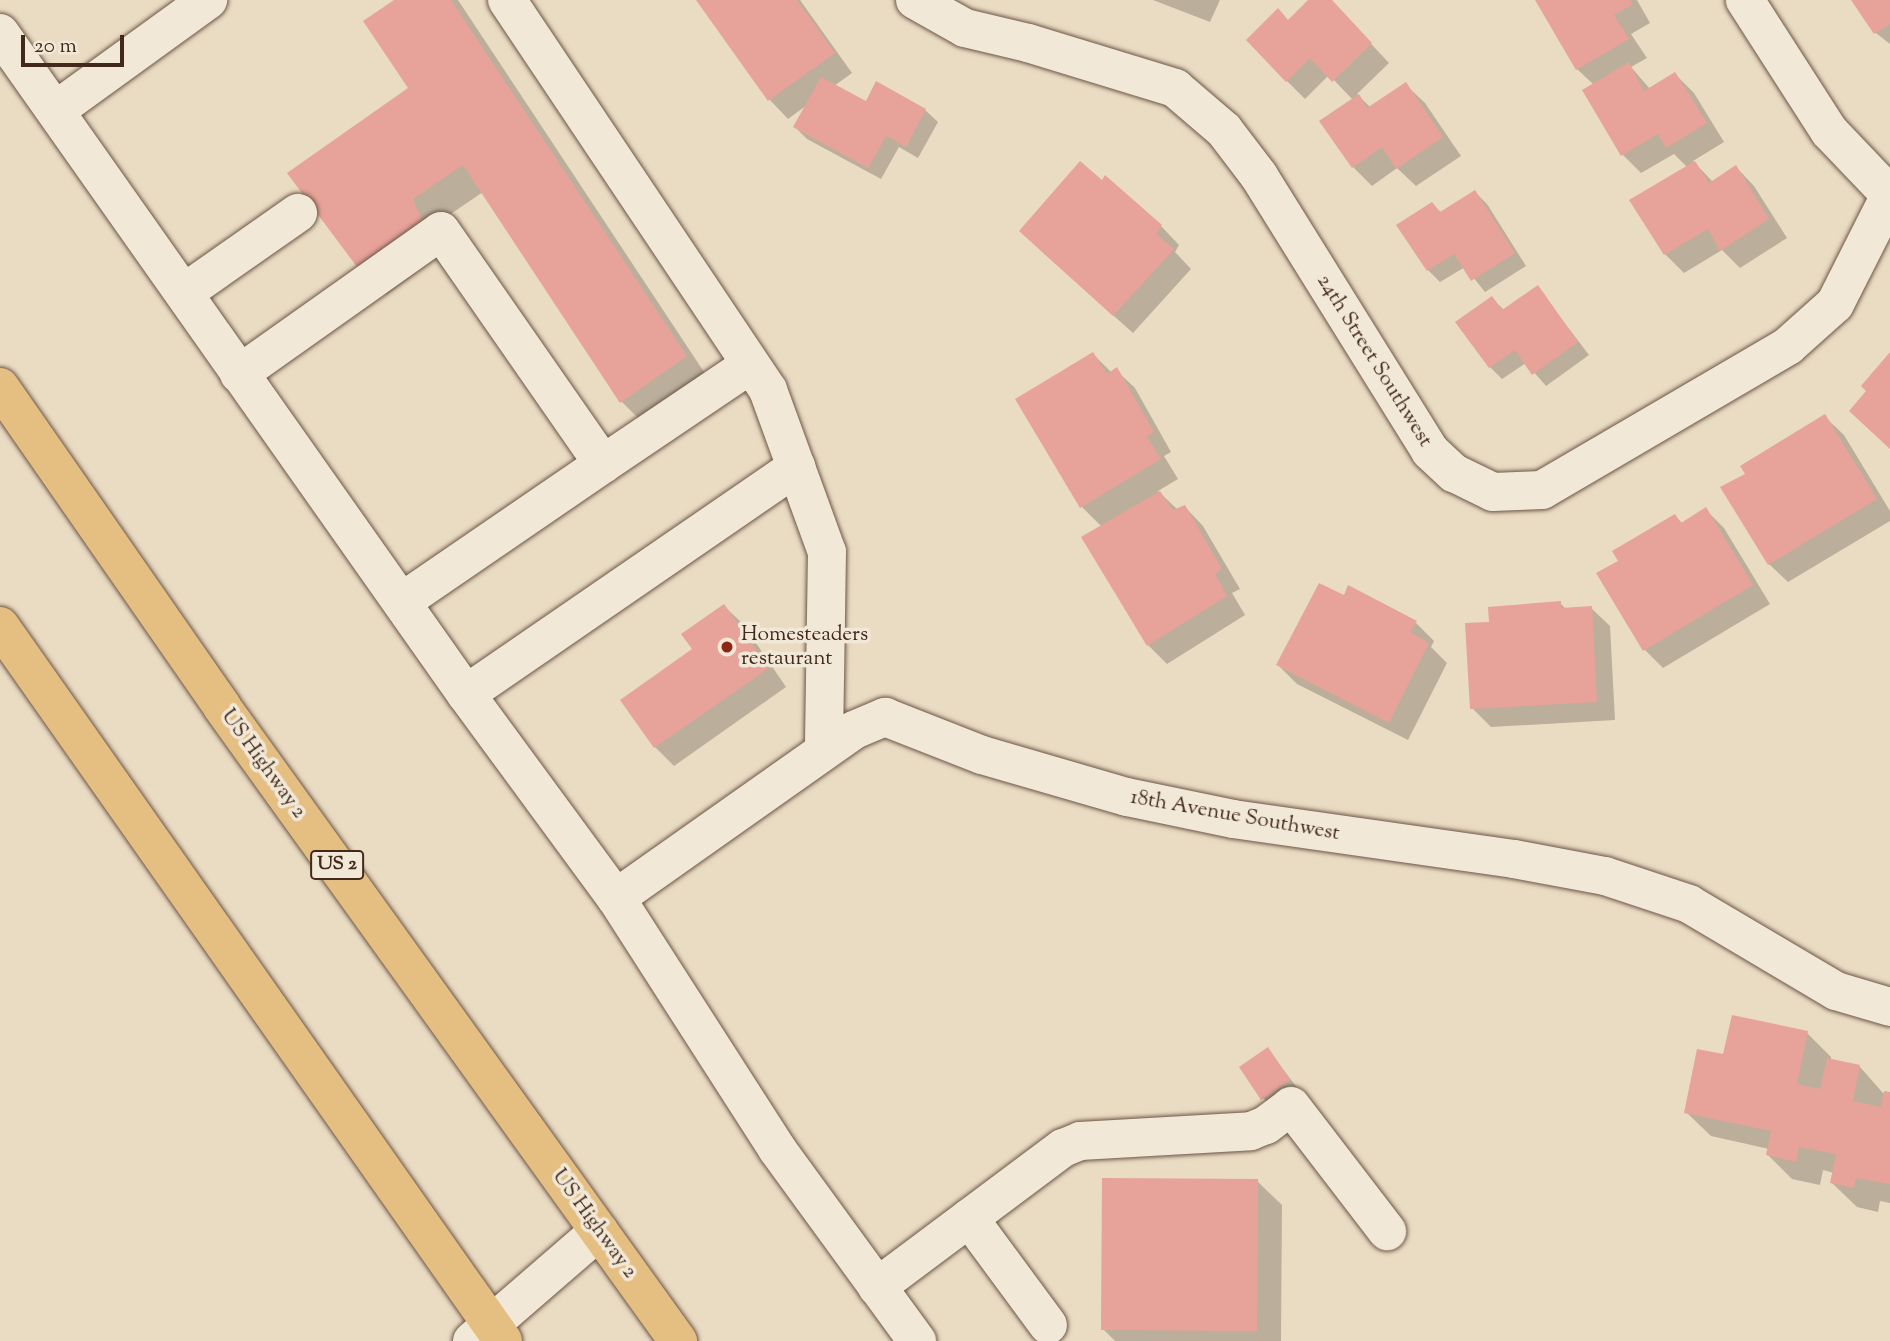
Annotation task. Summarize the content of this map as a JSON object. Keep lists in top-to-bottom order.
{
  "streets": {
    "highway": ["US Highway 2", "US 2"],
    "street": ["24th Street Southwest", "18th Avenue Southwest"]
  },
  "places": ["Homesteaders restaurant"],
  "scale_bar": "20 m"
}
